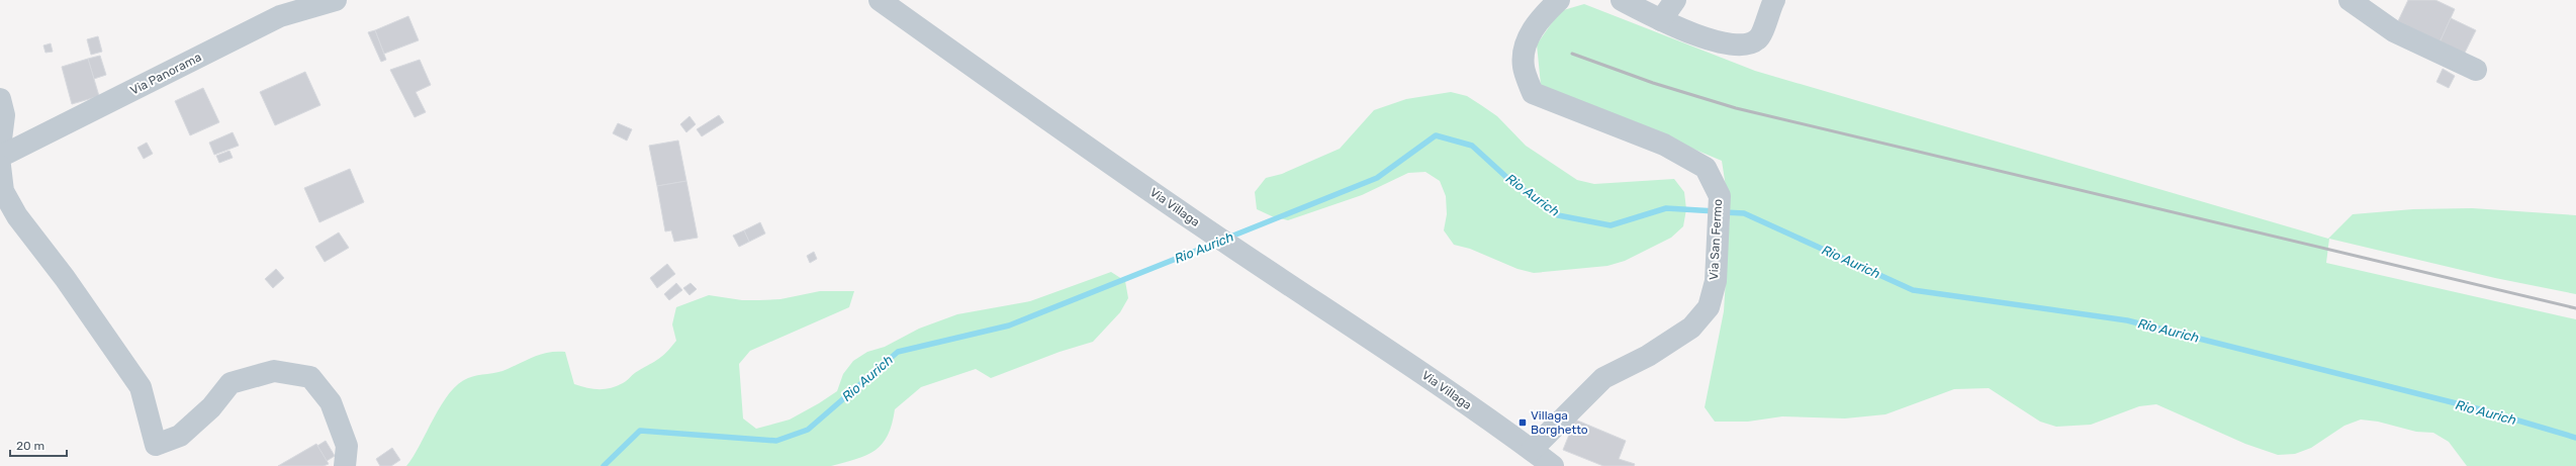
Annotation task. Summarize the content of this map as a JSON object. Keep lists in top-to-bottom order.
{
  "streets": {
    "street": ["Via Panorama", "Via Villaga", "Via San Fermo"]
  },
  "crossings": [
    ["Via Villaga", "Via San Fermo"]
  ],
  "water": ["Rio Aurich"],
  "places": {
    "transit": ["Villaga Borghetto"]
  },
  "scale_bar": "20 m"
}
